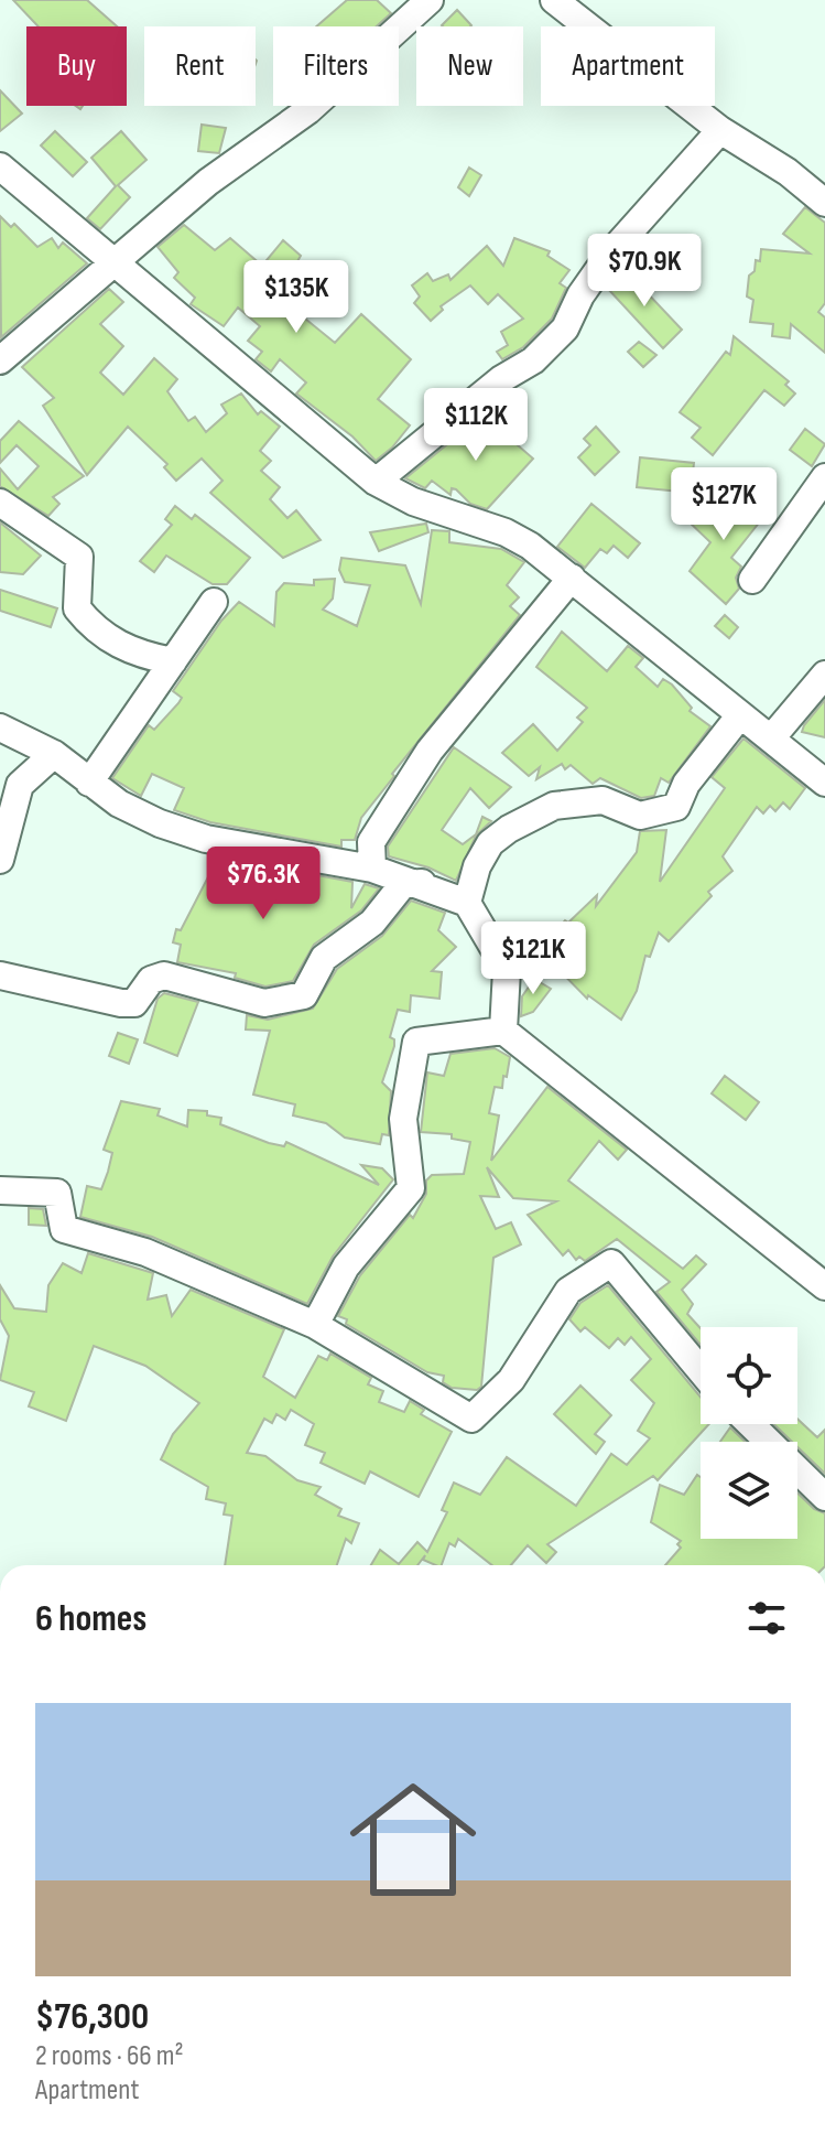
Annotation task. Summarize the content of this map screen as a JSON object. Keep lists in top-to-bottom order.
{
  "page": {
    "chip": [
      "Buy",
      "Rent",
      "Filters",
      "New",
      "Apartment"
    ],
    "price": [
      "$70.9K",
      "$135K",
      "$112K",
      "$127K",
      "$76.3K",
      "$121K"
    ],
    "heading": "6 homes",
    "list": [
      {
        "name": "$76,300",
        "note": "2 rooms · 66 m² · Apartment"
      }
    ]
  }
}
